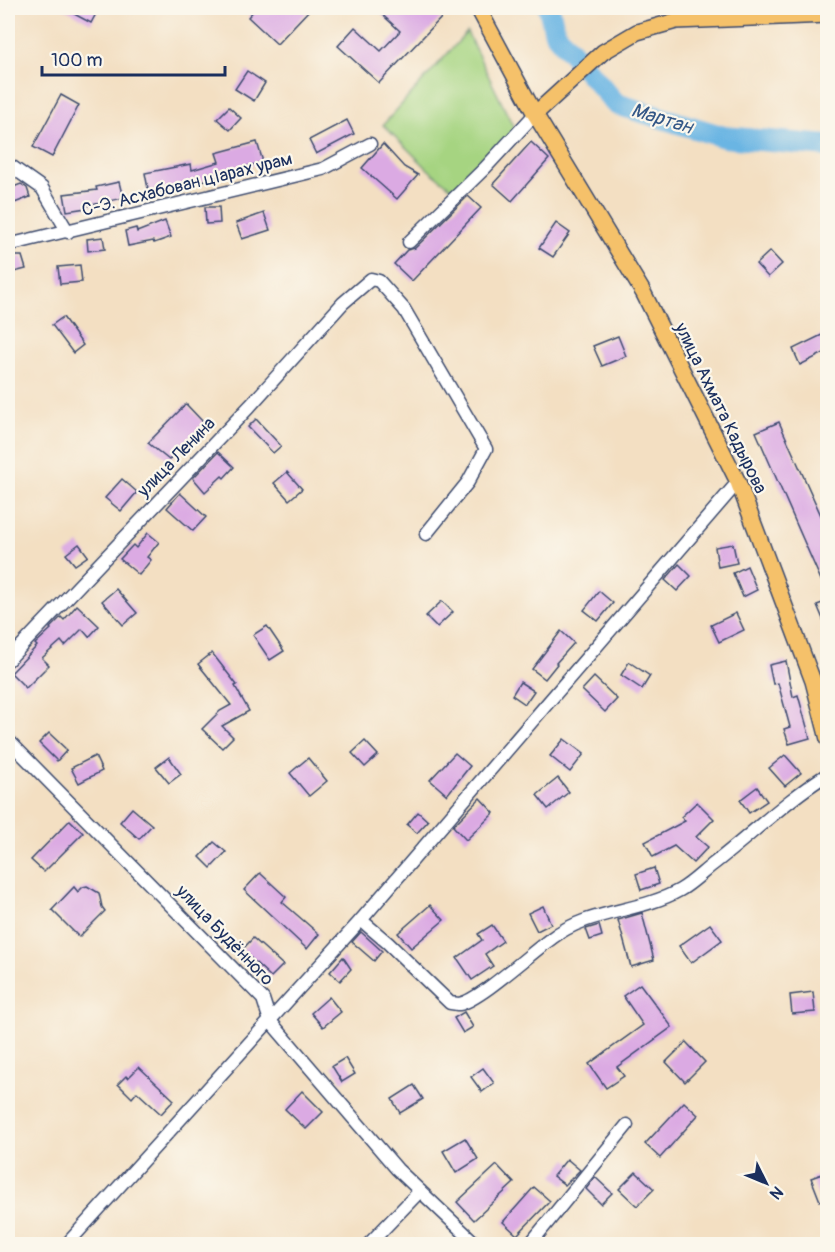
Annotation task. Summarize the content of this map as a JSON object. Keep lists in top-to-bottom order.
{
  "streets": {
    "main road": ["улица Ахмата Кадырова"],
    "street": ["С-Э. Асхабован цIарах урам", "улица Ленина", "улица Будённого"]
  },
  "water": ["Мартан"],
  "scale_bar": "100 m",
  "north": "bottom right"
}
